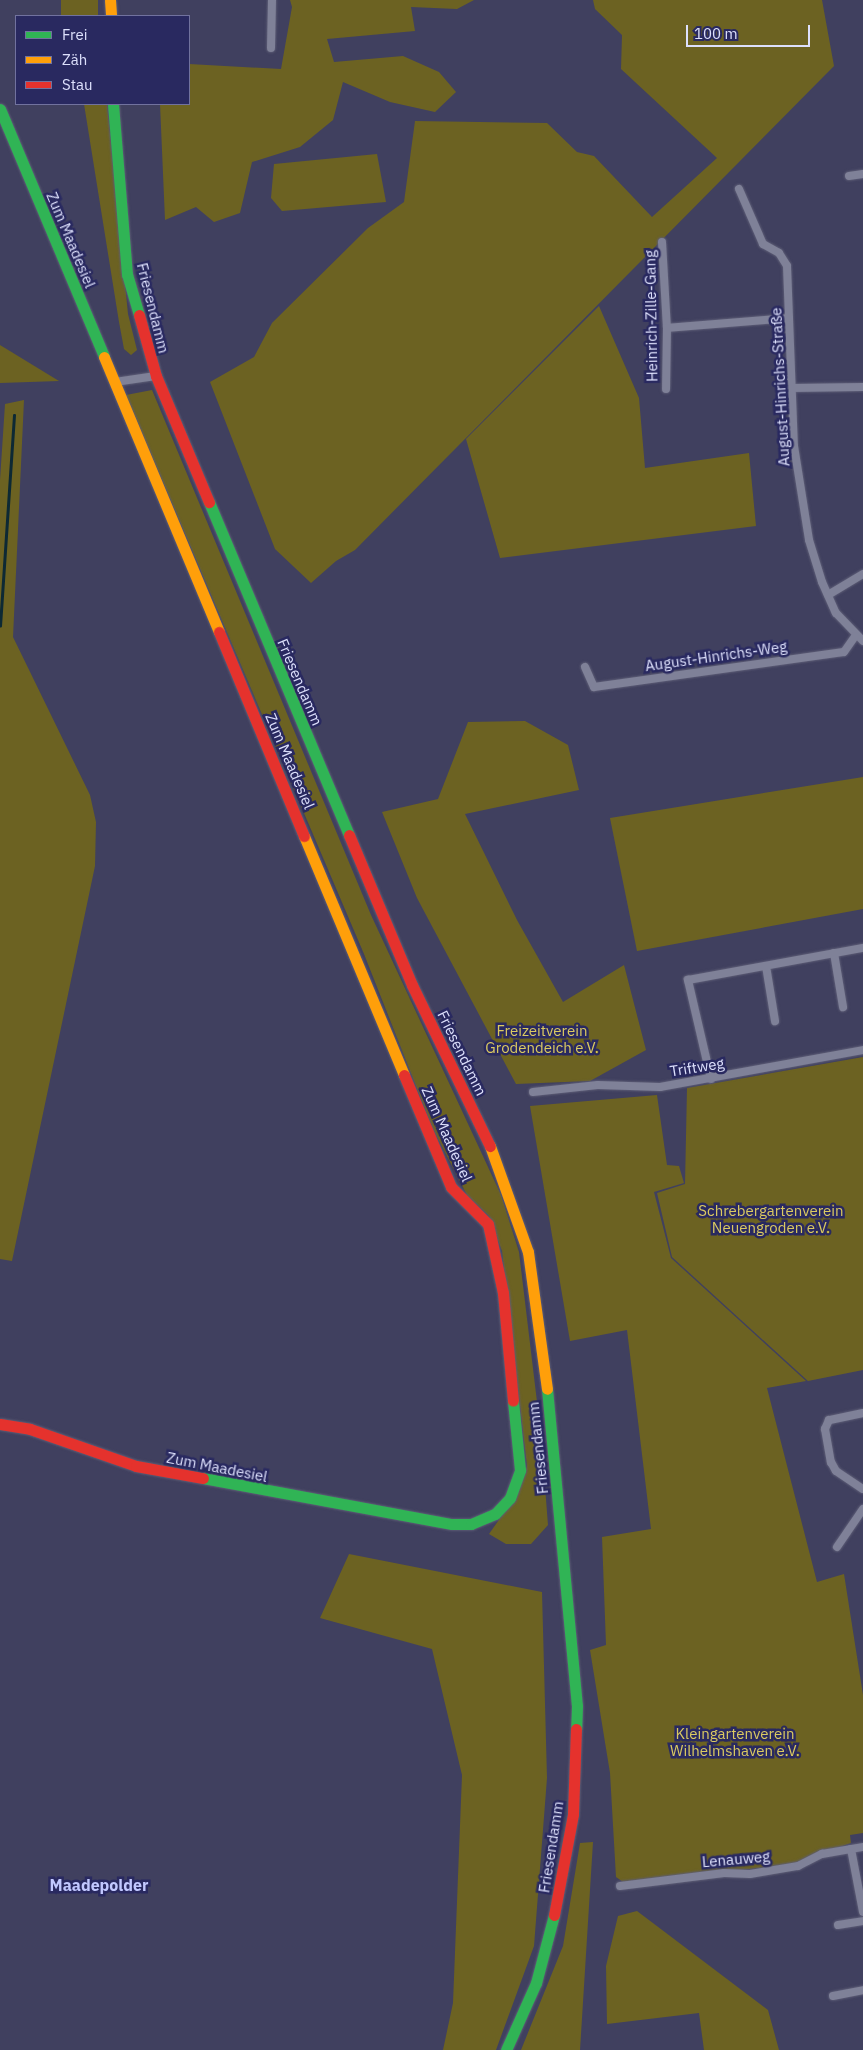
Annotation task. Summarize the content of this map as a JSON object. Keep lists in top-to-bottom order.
{
  "streets": {
    "main road": ["Zum Maadesiel", "Friesendamm"],
    "street": [
      "Heinrich-Zille-Gang",
      "August-Hinrichs-Straße",
      "August-Hinrichs-Weg",
      "Triftweg",
      "Lenauweg"
    ]
  },
  "crossings": [
    ["August-Hinrichs-Straße", "August-Hinrichs-Weg"]
  ],
  "districts": ["Maadepolder"],
  "parks": ["Freizeitverein Grodendeich e.V.", "Schrebergartenverein Neuengroden e.V.", "Kleingartenverein Wilhelmshaven e.V."],
  "legend": ["Frei", "Zäh", "Stau"],
  "scale_bar": "100 m"
}
